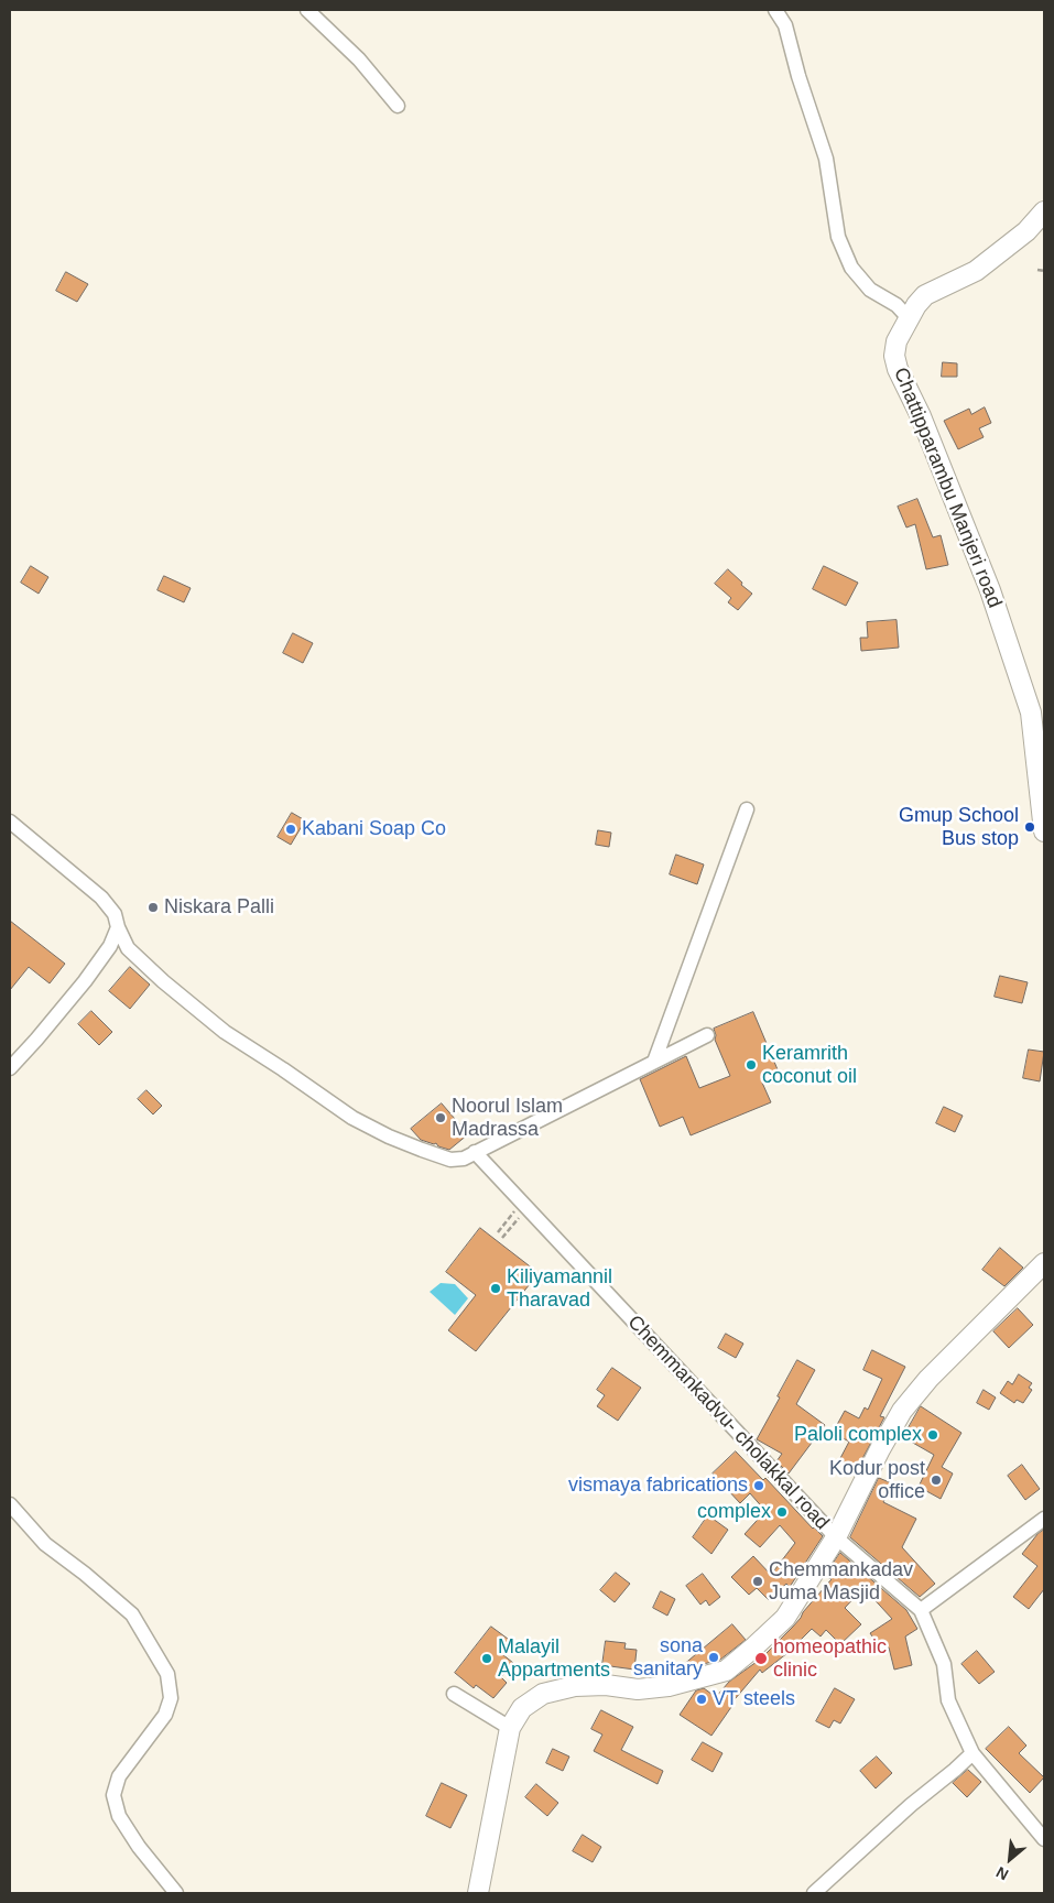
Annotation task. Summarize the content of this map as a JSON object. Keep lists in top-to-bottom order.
{
  "streets": {
    "main road": ["Chattipparambu Manjeri road"],
    "street": ["Chemmankadvu- cholakkal road"]
  },
  "places": [
    "Gmup School Bus stop",
    "Kabani Soap Co",
    "Niskara Palli",
    "Keramrith coconut oil",
    "Noorul Islam Madrassa",
    "Kiliyamannil Tharavad",
    "Paloli complex",
    "Kodur post office",
    "vismaya fabrications",
    "complex",
    "Chemmankadav Juma Masjid",
    "sona sanitary",
    "Malayil Appartments",
    "homeopathic clinic",
    "VT steels"
  ],
  "north": "bottom left"
}
